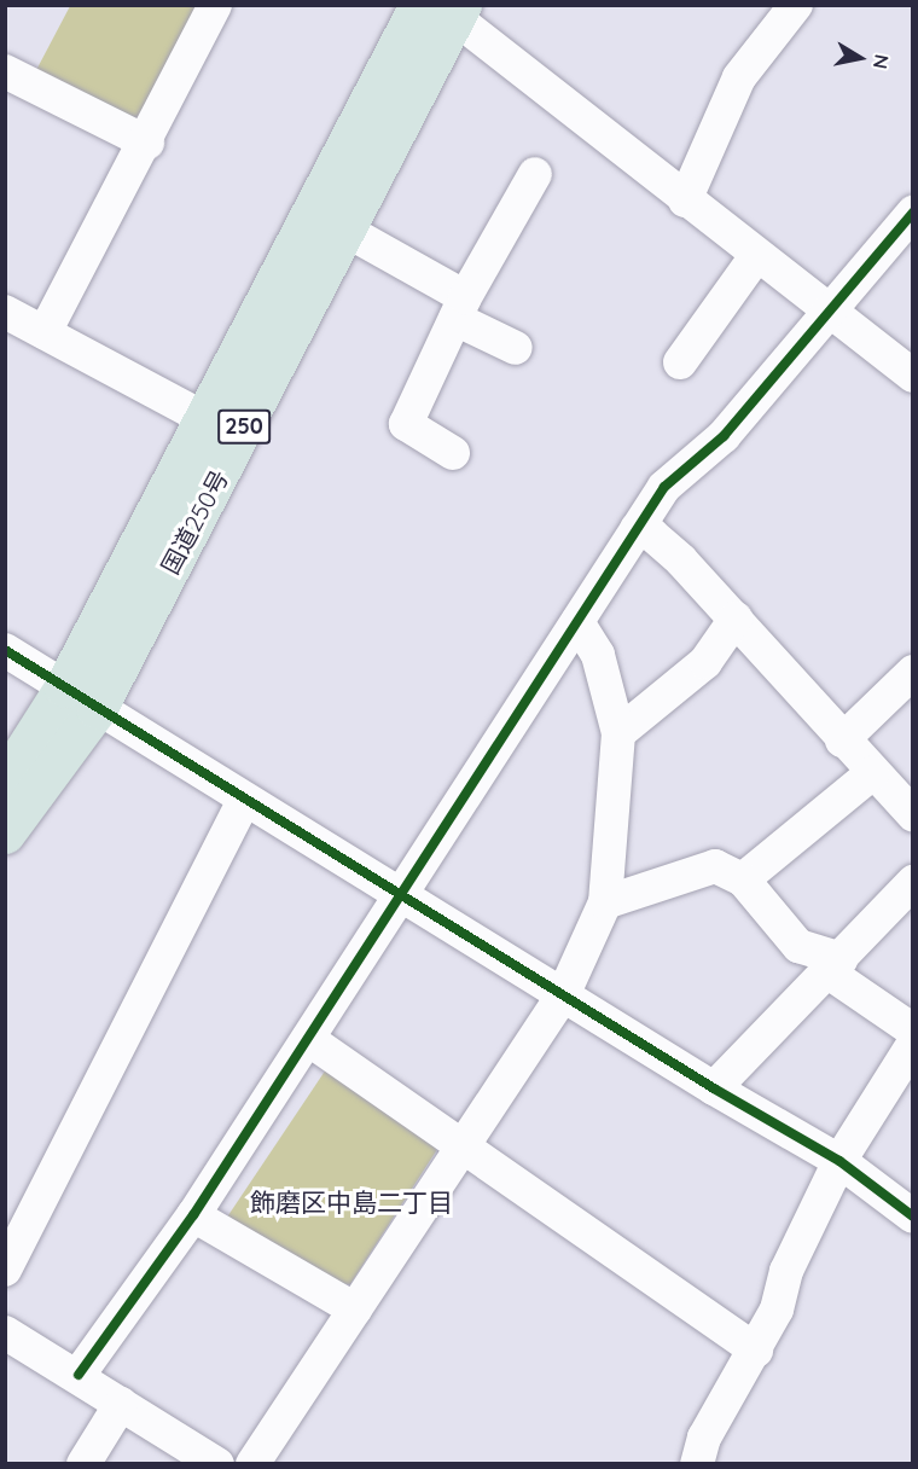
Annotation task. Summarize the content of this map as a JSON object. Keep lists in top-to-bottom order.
{
  "streets": {
    "highway": ["250", "国道250号"]
  },
  "districts": ["飾磨区中島二丁目"],
  "north": "right"
}
